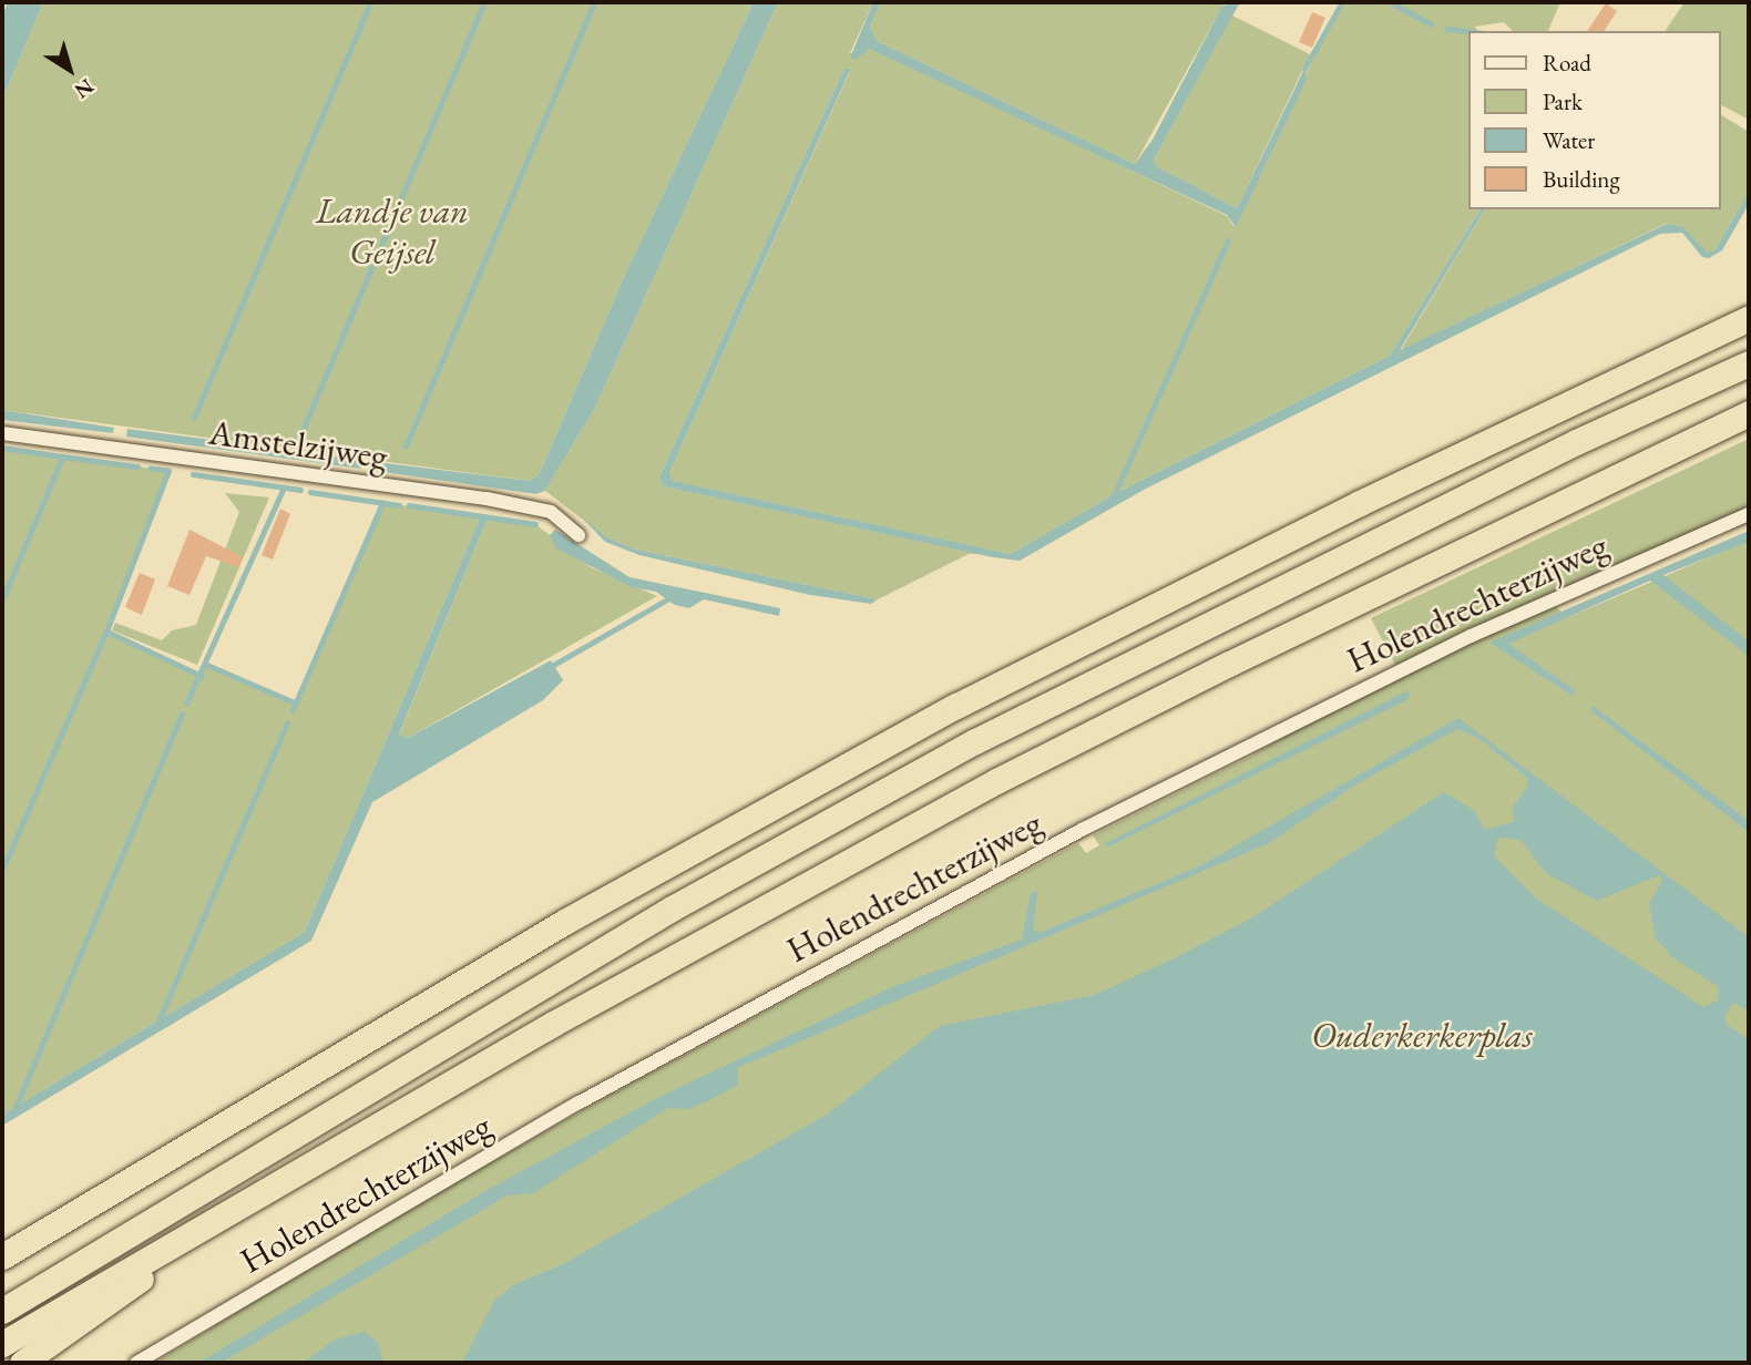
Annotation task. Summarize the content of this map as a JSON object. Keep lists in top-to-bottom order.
{
  "streets": {
    "street": ["Amstelzijweg", "Holendrechterzijweg"]
  },
  "parks": ["Landje van Geijsel", "Ouderkerkerplas"],
  "legend": [
    "Road",
    "Park",
    "Water",
    "Building"
  ],
  "north": "bottom right"
}
